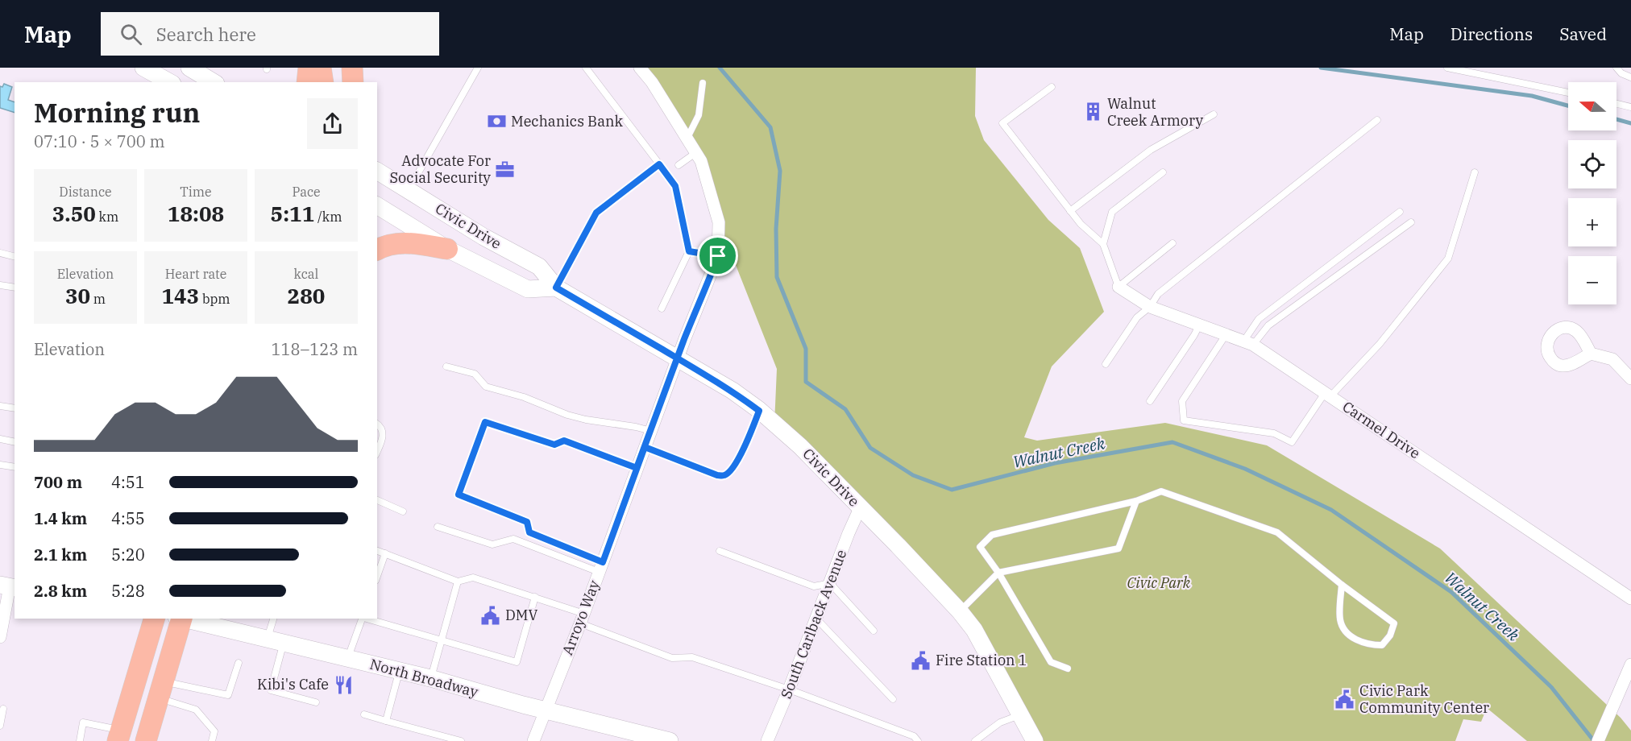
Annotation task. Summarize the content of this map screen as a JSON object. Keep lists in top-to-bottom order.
{
  "streets": {
    "main road": ["Civic Drive", "North Broadway"],
    "street": ["Carmel Drive", "Arroyo Way", "South Carlback Avenue"]
  },
  "crossings": [
    ["Civic Drive", "Arroyo Way"],
    ["Civic Drive", "South Carlback Avenue"],
    ["Arroyo Way", "North Broadway"]
  ],
  "water": ["Walnut Creek"],
  "parks": ["Civic Park"],
  "places": {
    "building": ["Walnut Creek Armory"],
    "bank": ["Mechanics Bank"],
    "office": ["Advocate For Social Security"],
    "public building": ["DMV", "Fire Station 1", "Civic Park Community Center"],
    "restaurant": ["Kibi's Cafe"]
  },
  "north": "left",
  "page": {
    "header": "Map",
    "search": "Search here",
    "nav": ["Map", "Directions", "Saved"],
    "map_buttons": ["+", "−"],
    "heading": ["Morning run", "07:10 · 5 × 700 m"],
    "stats": [
      ["Distance", "3.50 km"],
      ["Time", "18:08"],
      ["Pace", "5:11 /km"],
      ["Elevation", "30 m"],
      ["Heart rate", "143 bpm"],
      ["kcal", "280"]
    ],
    "chart": ["Elevation", "118–123 m"],
    "list": [
      {
        "name": "700 m",
        "note": "4:51"
      },
      {
        "name": "1.4 km",
        "note": "4:55"
      },
      {
        "name": "2.1 km",
        "note": "5:20"
      },
      {
        "name": "2.8 km",
        "note": "5:28"
      }
    ]
  }
}
